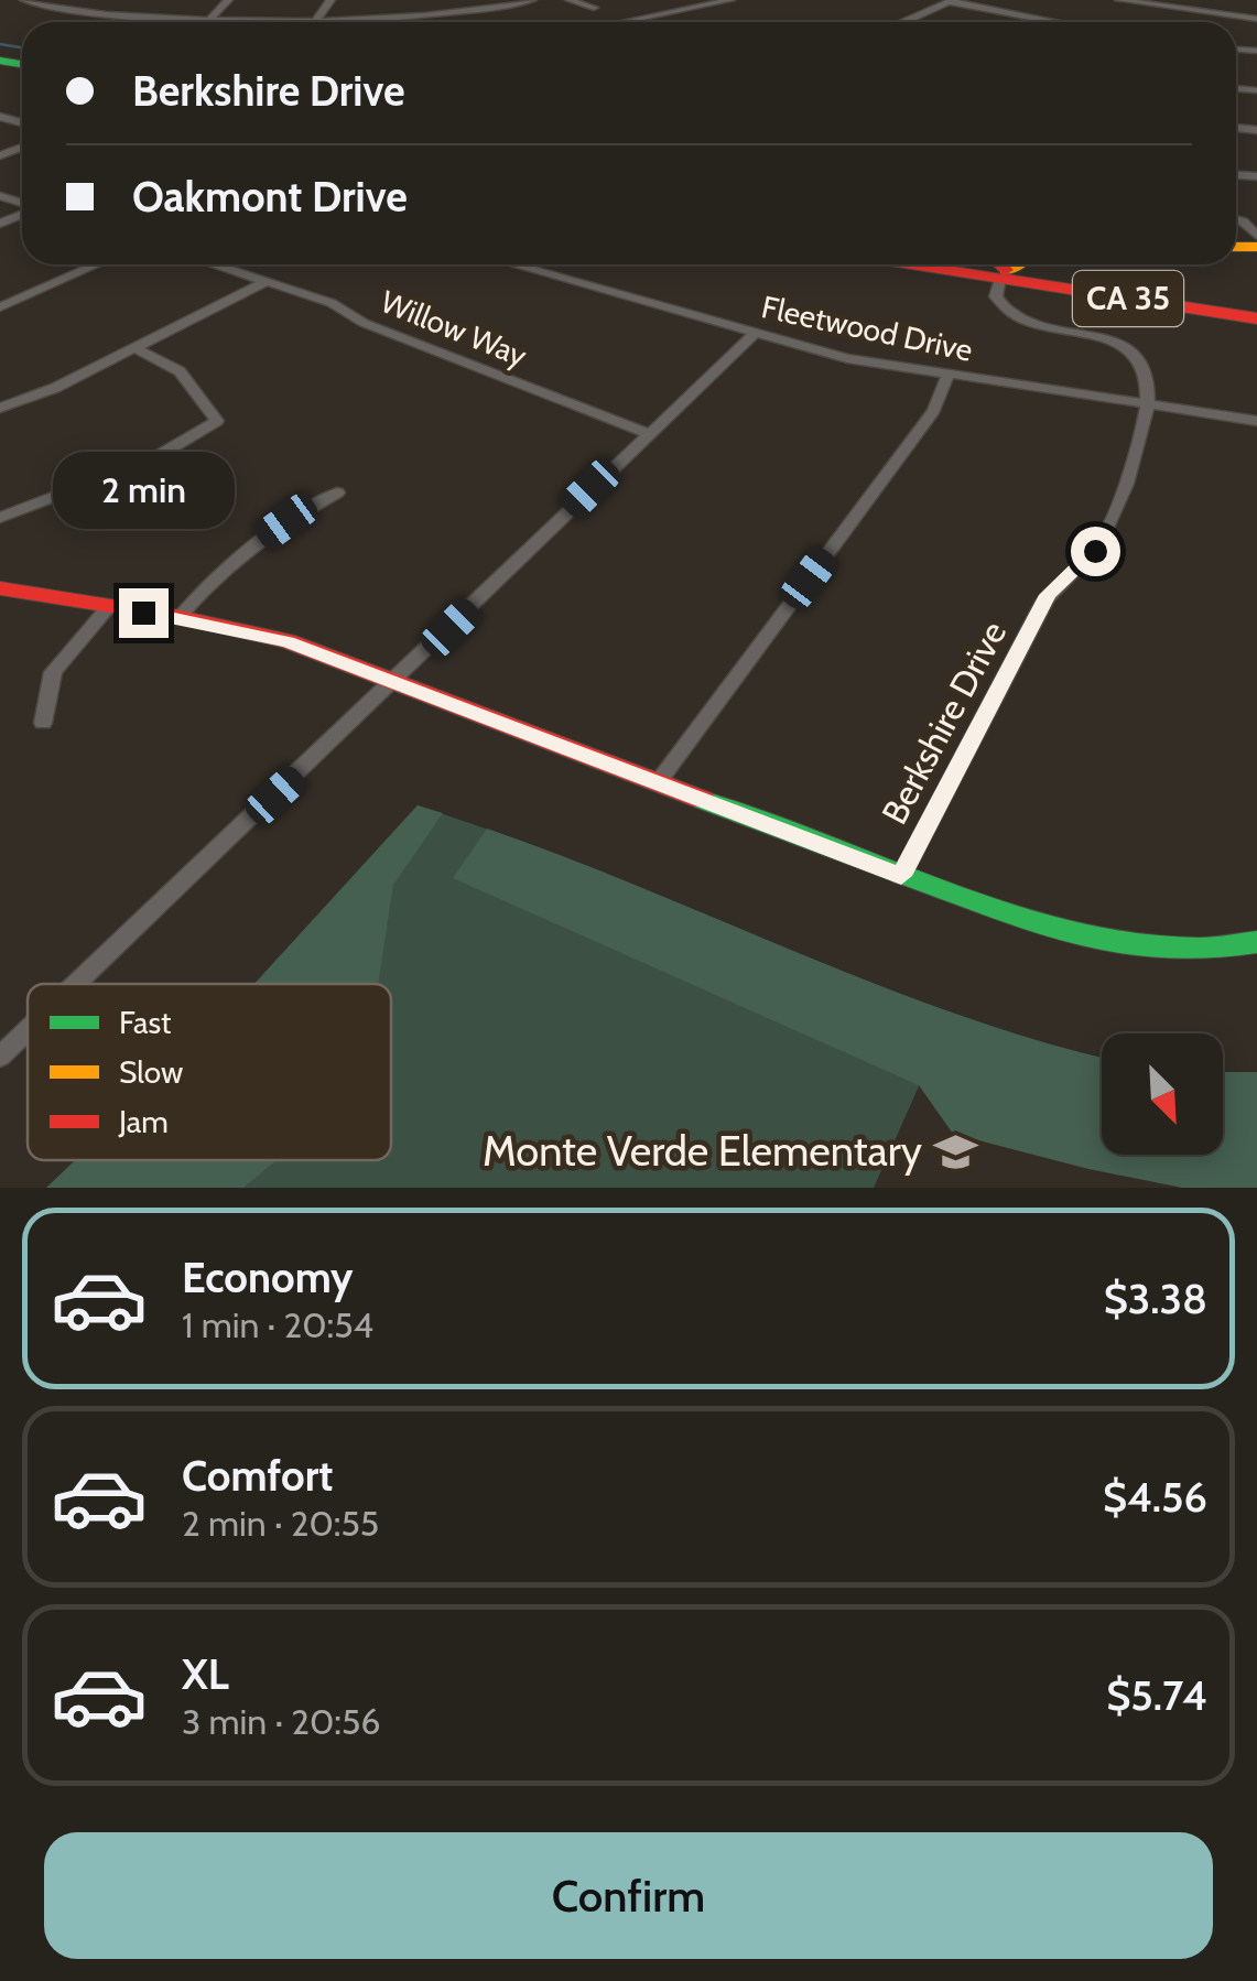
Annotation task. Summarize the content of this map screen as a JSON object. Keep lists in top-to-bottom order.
{
  "streets": {
    "street": [
      "CA 35",
      "Willow Way",
      "Fleetwood Drive",
      "Berkshire Drive"
    ]
  },
  "crossings": [
    ["CA 35", "Berkshire Drive"],
    ["Fleetwood Drive", "Berkshire Drive"]
  ],
  "places": {
    "school or university": ["Monte Verde Elementary"]
  },
  "legend": ["Fast", "Slow", "Jam"],
  "north": "bottom right",
  "page": {
    "banner": ["Berkshire Drive", "Oakmont Drive"],
    "bubble": "2 min",
    "list": [
      {
        "name": "Economy",
        "note": "1 min · 20:54",
        "value": "$3.38"
      },
      {
        "name": "Comfort",
        "note": "2 min · 20:55",
        "value": "$4.56"
      },
      {
        "name": "XL",
        "note": "3 min · 20:56",
        "value": "$5.74"
      }
    ],
    "buttons": "Confirm"
  }
}
